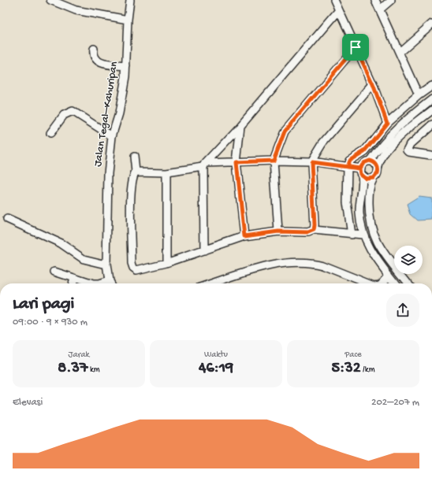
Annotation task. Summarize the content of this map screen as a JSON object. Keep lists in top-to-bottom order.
{
  "streets": {
    "street": ["Jalan Tegal–Kahuripan"]
  },
  "page": {
    "heading": ["Lari pagi", "09:00 · 9 × 930 m"],
    "stats": [
      ["Jarak", "8.37 km"],
      ["Waktu", "46:19"],
      ["Pace", "5:32 /km"]
    ],
    "chart": ["Elevasi", "202–207 m"]
  }
}
